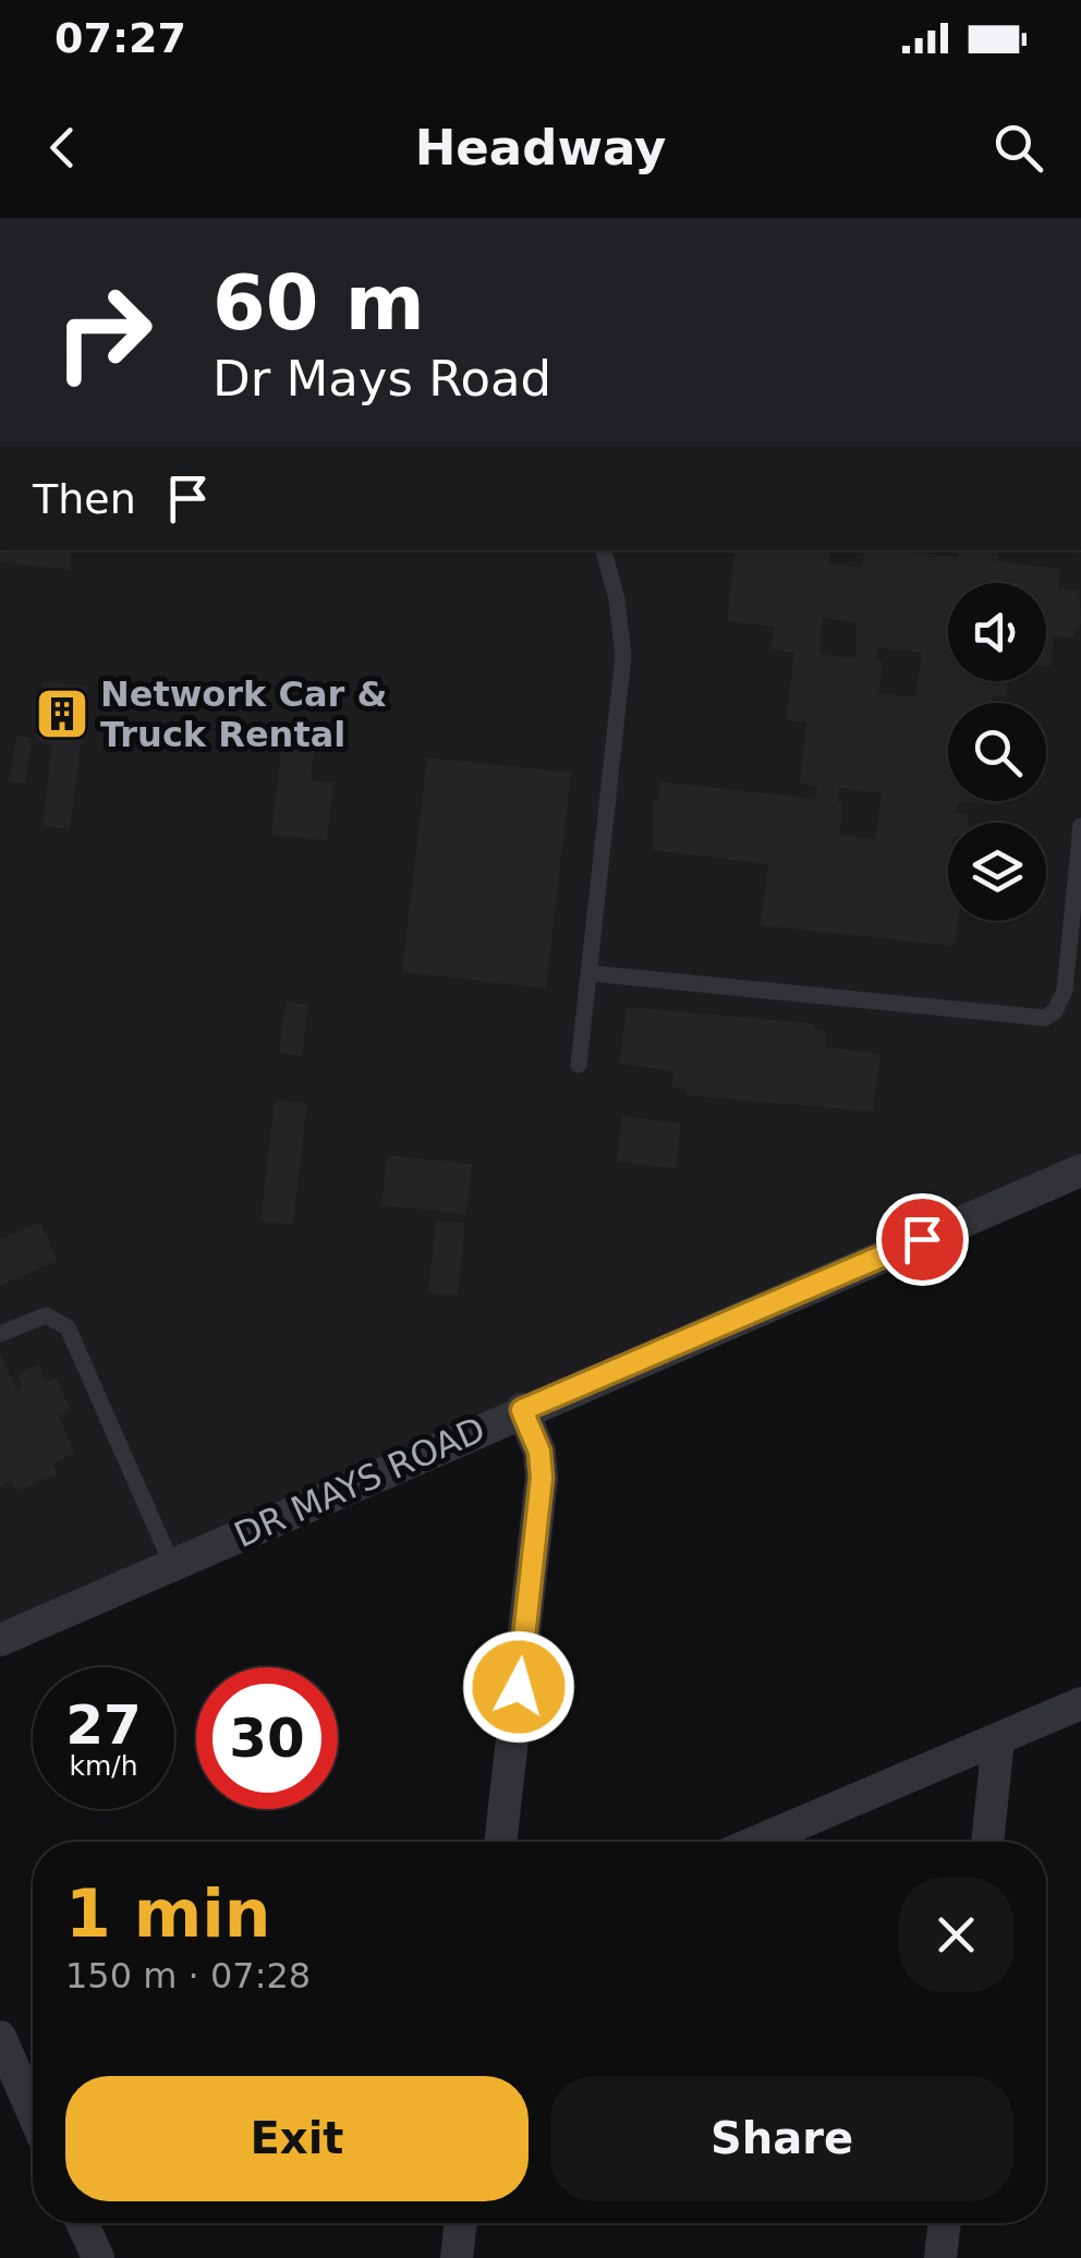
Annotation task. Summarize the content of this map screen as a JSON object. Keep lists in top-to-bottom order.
{
  "streets": {
    "street": ["DR MAYS ROAD"]
  },
  "places": {
    "building": ["Network Car & Truck Rental"]
  },
  "page": {
    "status": "07:27",
    "header": "Headway",
    "turn": ["60 m", "Dr Mays Road"],
    "then": "Then",
    "speed": "27 km/h",
    "limit": "30",
    "heading": ["1 min", "150 m · 07:28"],
    "buttons": ["Exit", "Share"]
  }
}
